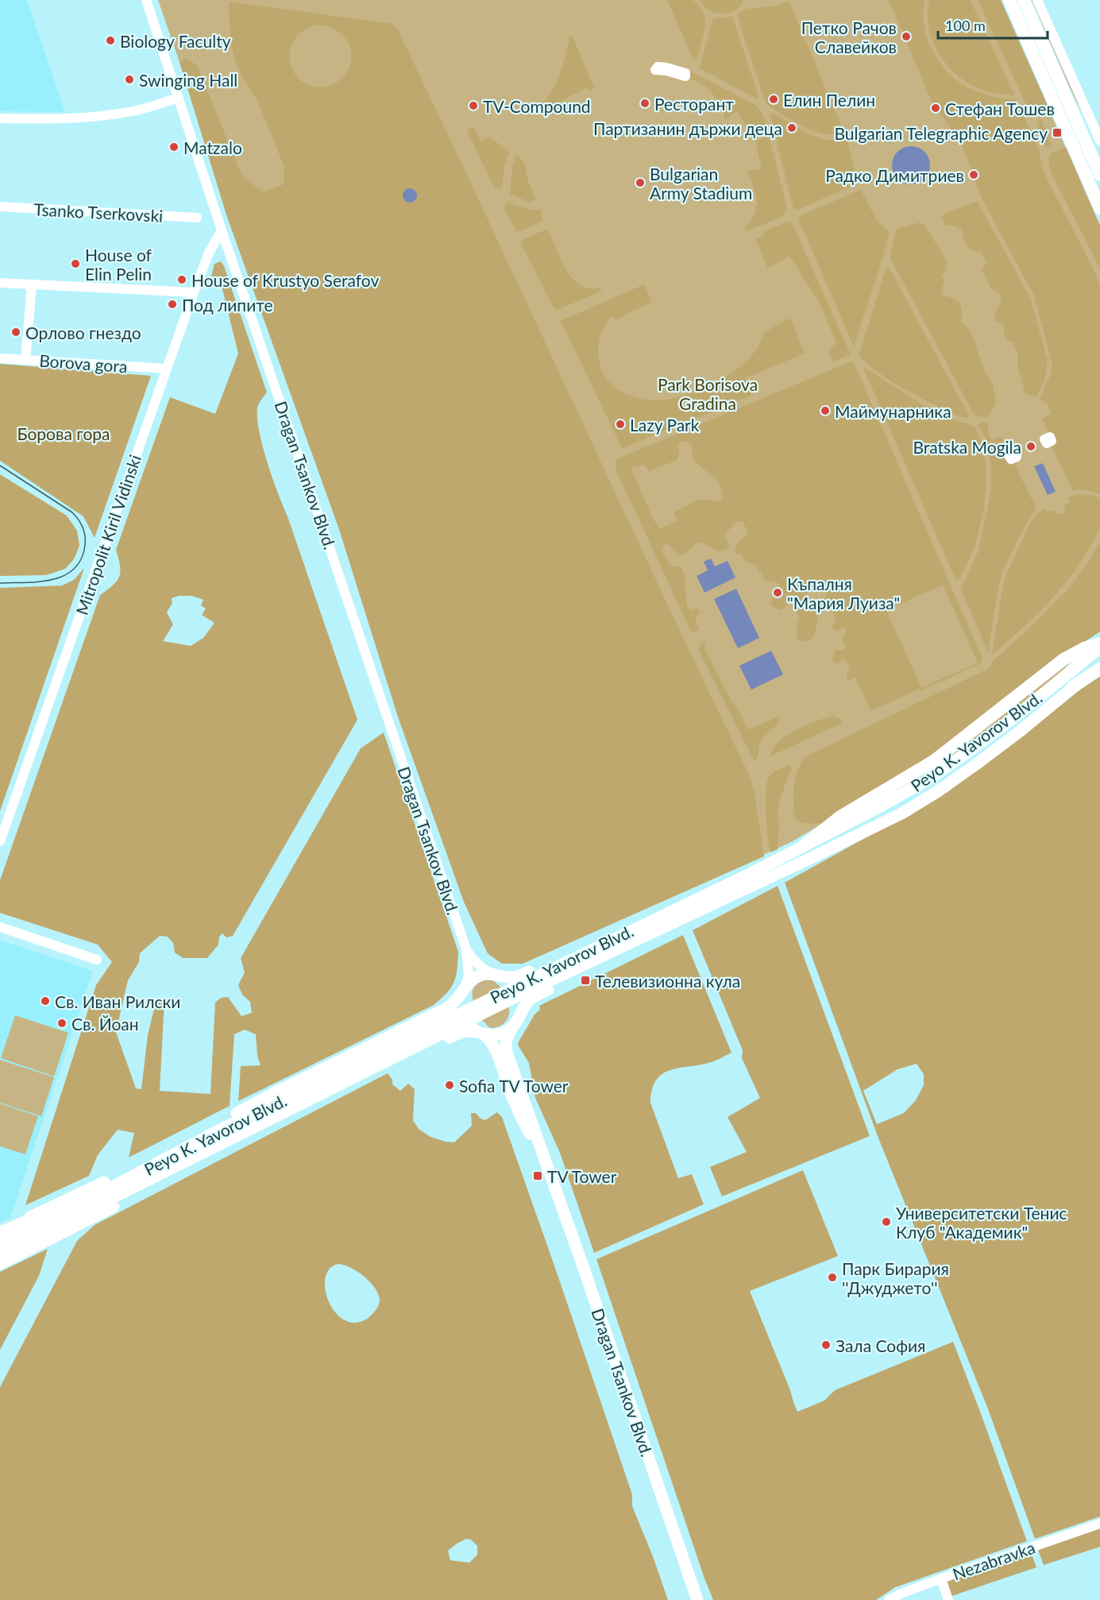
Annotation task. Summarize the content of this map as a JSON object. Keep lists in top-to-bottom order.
{
  "streets": {
    "main road": ["Dragan Tsankov Blvd.", "Peyo K. Yavorov Blvd."],
    "street": [
      "Tsanko Tserkovski",
      "Borova gora",
      "Mitropolit Kiril Vidinski",
      "Nezabravka"
    ]
  },
  "crossings": [
    ["Borova gora", "Mitropolit Kiril Vidinski"],
    ["Dragan Tsankov Blvd.", "Mitropolit Kiril Vidinski"]
  ],
  "parks": ["Park Borisova Gradina", "Борова гора"],
  "places": {
    "other": [
      "Петко Рачов Славейков",
      "Biology Faculty",
      "Swinging Hall",
      "Елин Пелин",
      "Ресторант",
      "TV-Compound",
      "Стефан Тошев",
      "Партизанин държи деца",
      "Matzalo",
      "Радко Димитриев",
      "Bulgarian Army Stadium",
      "House of Elin Pelin",
      "House of Krustyo Serafov",
      "Под липите",
      "Орлово гнездо",
      "Маймунарника",
      "Lazy Park",
      "Bratska Mogila",
      "Къпалня \"Мария Луиза\"",
      "Св. Иван Рилски",
      "Св. Йоан",
      "Sofia TV Tower",
      "Университетски Тенис Клуб \"Академик\"",
      "Парк Бирария ''Джуджето''",
      "Зала София"
    ],
    "transit": ["Bulgarian Telegraphic Agency", "Телевизионна кула", "TV Tower"]
  },
  "scale_bar": "100 m"
}
